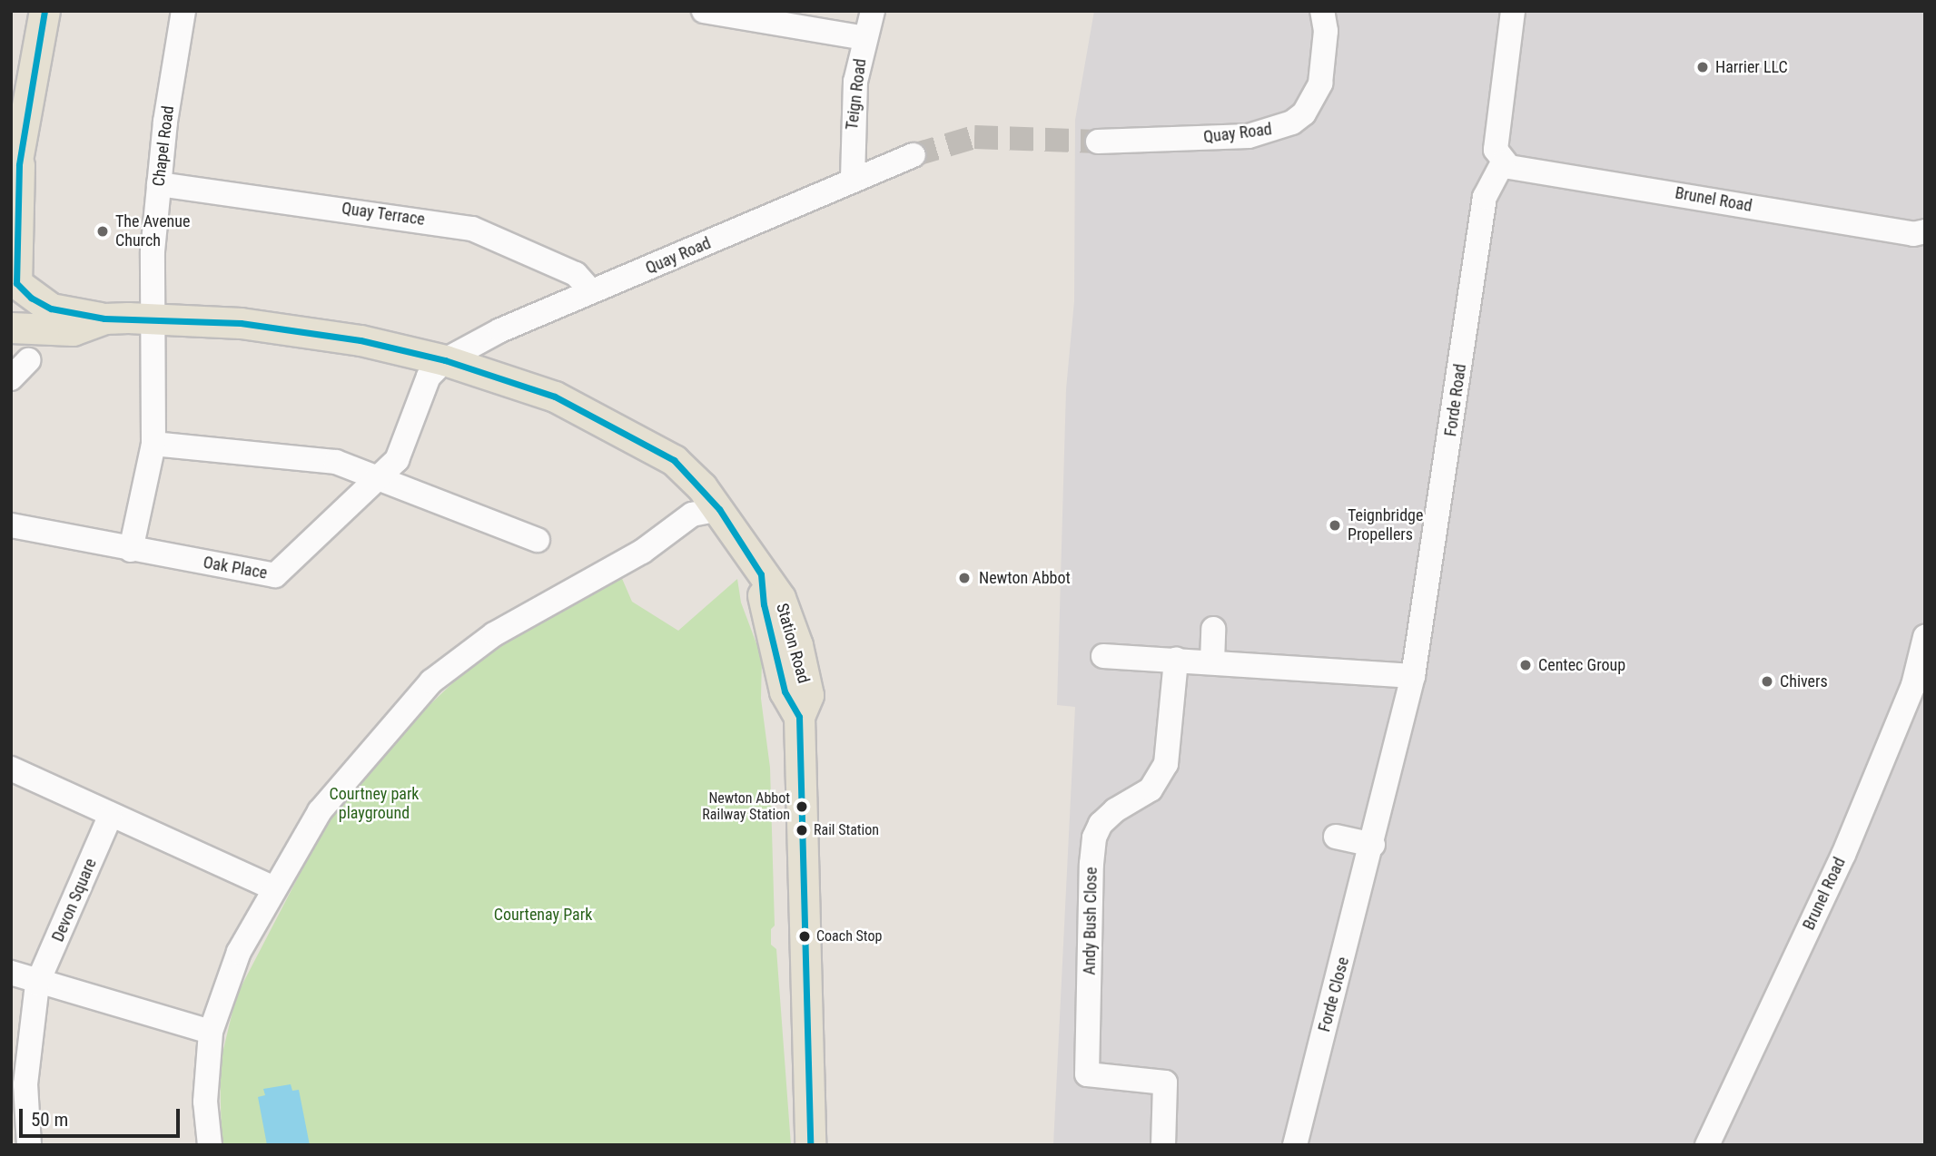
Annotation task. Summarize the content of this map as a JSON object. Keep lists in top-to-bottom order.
{
  "streets": {
    "main road": ["Station Road"],
    "street": [
      "Teign Road",
      "Quay Road",
      "Chapel Road",
      "Brunel Road",
      "Quay Terrace",
      "Forde Road",
      "Oak Place",
      "Devon Square",
      "Andy Bush Close",
      "Forde Close"
    ]
  },
  "crossings": [
    ["Teign Road", "Quay Road"],
    ["Quay Road", "Quay Terrace"],
    ["Quay Road", "Oak Place"],
    ["Quay Road", "Station Road"],
    ["Chapel Road", "Quay Terrace"],
    ["Chapel Road", "Station Road"],
    ["Brunel Road", "Forde Road"],
    ["Forde Road", "Forde Close"],
    ["Oak Place", "Station Road"]
  ],
  "parks": ["Courtney park playground", "Courtenay Park"],
  "places": [
    "Harrier LLC",
    "The Avenue Church",
    "Teignbridge Propellers",
    "Newton Abbot",
    "Centec Group",
    "Chivers",
    "Newton Abbot Railway Station",
    "Rail Station",
    "Coach Stop"
  ],
  "scale_bar": "50 m"
}
